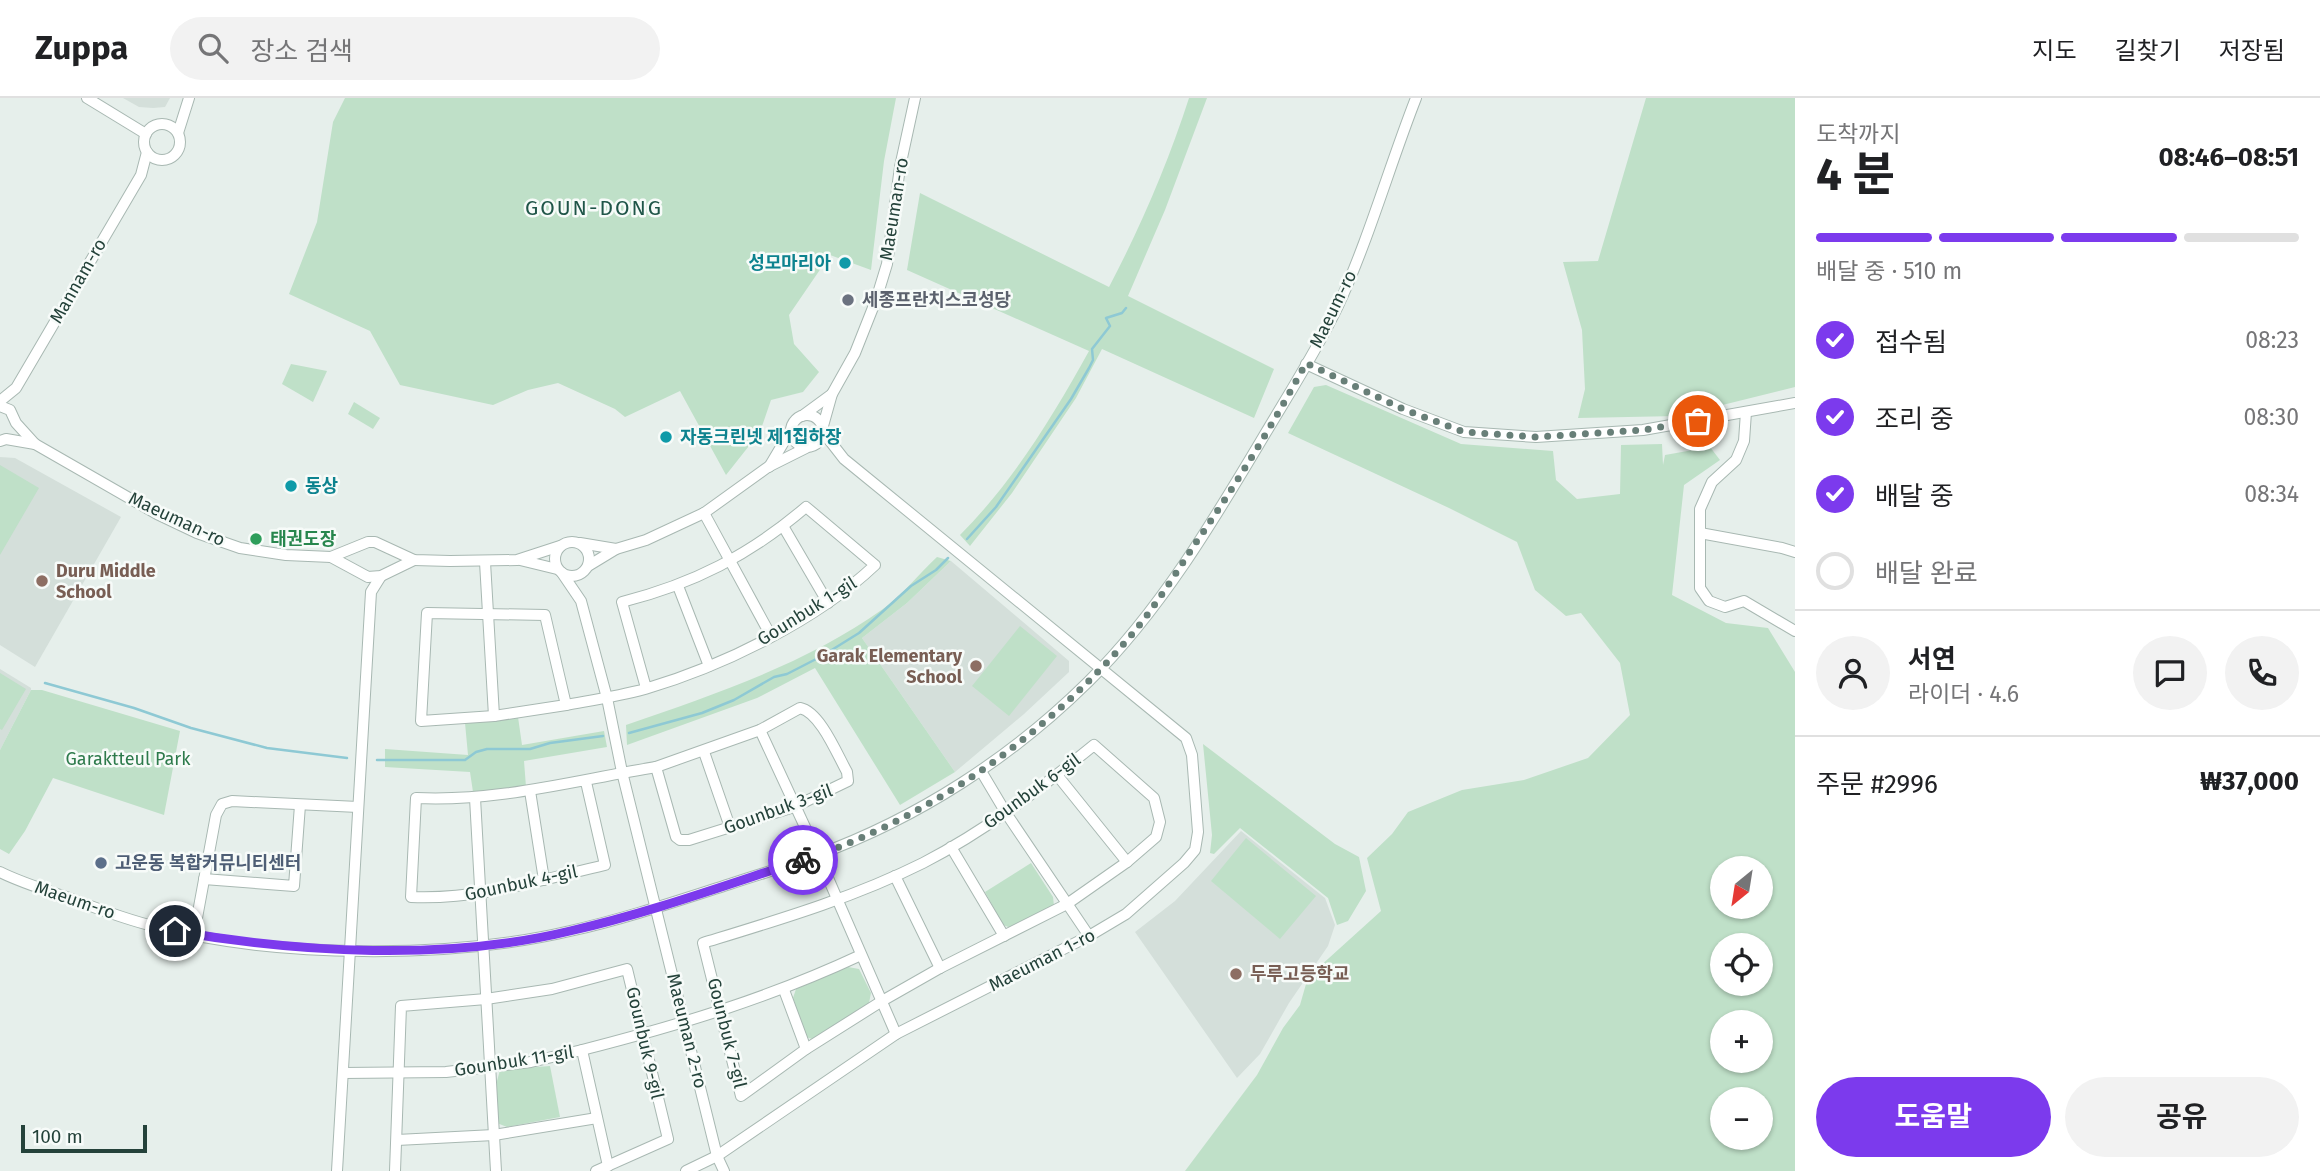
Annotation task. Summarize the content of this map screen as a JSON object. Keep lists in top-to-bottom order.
{
  "streets": {
    "street": [
      "Maeuman-ro",
      "Mannam-ro",
      "Maeum-ro",
      "Gounbuk 1-gil",
      "Gounbuk 6-gil",
      "Gounbuk 3-gil",
      "Gounbuk 4-gil",
      "Maeuman 1-ro",
      "Maeuman 2-ro",
      "Gounbuk 7-gil",
      "Gounbuk 9-gil",
      "Gounbuk 11-gil"
    ]
  },
  "crossings": [
    ["Maeum-ro", "Maeuman 1-ro"],
    ["Maeum-ro", "Maeuman 2-ro"],
    ["Gounbuk 1-gil", "Maeuman 2-ro"],
    ["Gounbuk 6-gil", "Gounbuk 7-gil"],
    ["Gounbuk 3-gil", "Gounbuk 4-gil"],
    ["Gounbuk 4-gil", "Maeuman 2-ro"],
    ["Maeuman 1-ro", "Maeuman 2-ro"],
    ["Gounbuk 9-gil", "Gounbuk 11-gil"]
  ],
  "districts": ["GOUN-DONG"],
  "parks": ["Garaktteul Park"],
  "places": [
    "성모마리아",
    "세종프란치스코성당",
    "자동크린넷 제1집하장",
    "동상",
    "태권도장",
    "Duru Middle School",
    "Garak Elementary School",
    "고운동 복합커뮤니티센터",
    "두루고등학교"
  ],
  "scale_bar": "100 m",
  "north": "bottom left",
  "page": {
    "header": "Zuppa",
    "search": "장소 검색",
    "nav": ["지도", "길찾기", "저장됨"],
    "heading": ["4 분", "도착까지", "08:46–08:51"],
    "panel": [
      "서연",
      "라이더 · 4.6",
      "주문 #2996",
      "₩37,000"
    ],
    "bar": "배달 중 · 510 m",
    "list": [
      ["접수됨", "08:23"],
      ["조리 중", "08:30"],
      ["배달 중", "08:34"],
      "배달 완료"
    ],
    "map_buttons": ["+", "−"],
    "buttons": ["도움말", "공유"],
    "scale": "100 m"
  }
}
